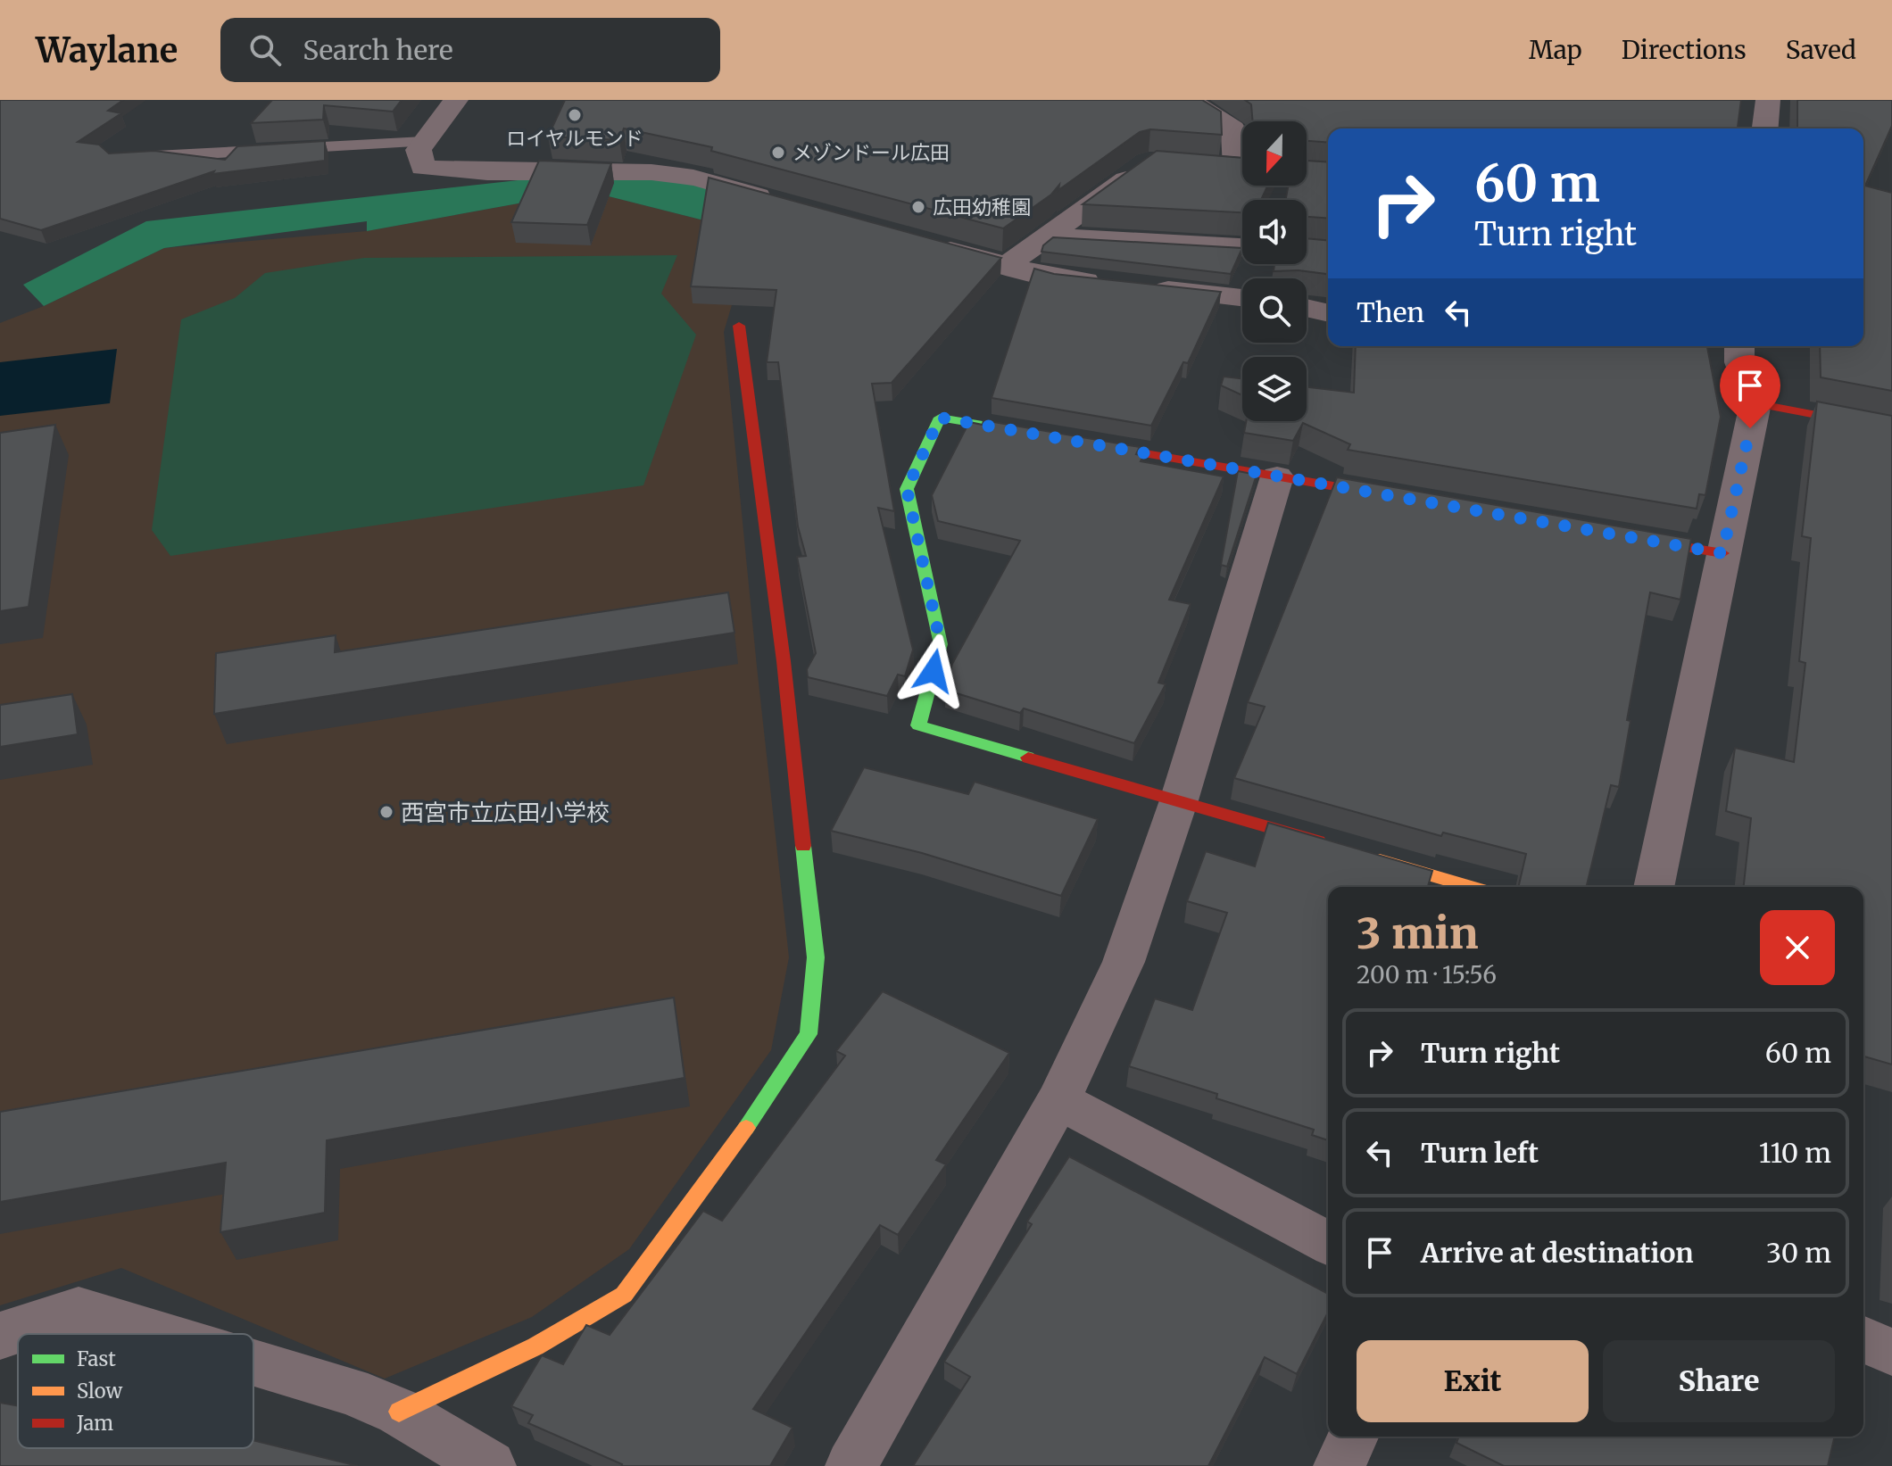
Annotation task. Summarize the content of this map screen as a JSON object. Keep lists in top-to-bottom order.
{
  "places": [
    "ロイヤルモンド",
    "メゾンドール広田",
    "広田幼稚園",
    "西宮市立広田小学校"
  ],
  "legend": ["Fast", "Slow", "Jam"],
  "north": "bottom",
  "page": {
    "header": "Waylane",
    "search": "Search here",
    "nav": ["Map", "Directions", "Saved"],
    "turn": ["60 m", "Turn right"],
    "then": "Then",
    "heading": ["3 min", "200 m · 15:56"],
    "list": [
      {
        "name": "Turn right",
        "value": "60 m"
      },
      {
        "name": "Turn left",
        "value": "110 m"
      },
      {
        "name": "Arrive at destination",
        "value": "30 m"
      }
    ],
    "buttons": ["Exit", "Share"]
  }
}
